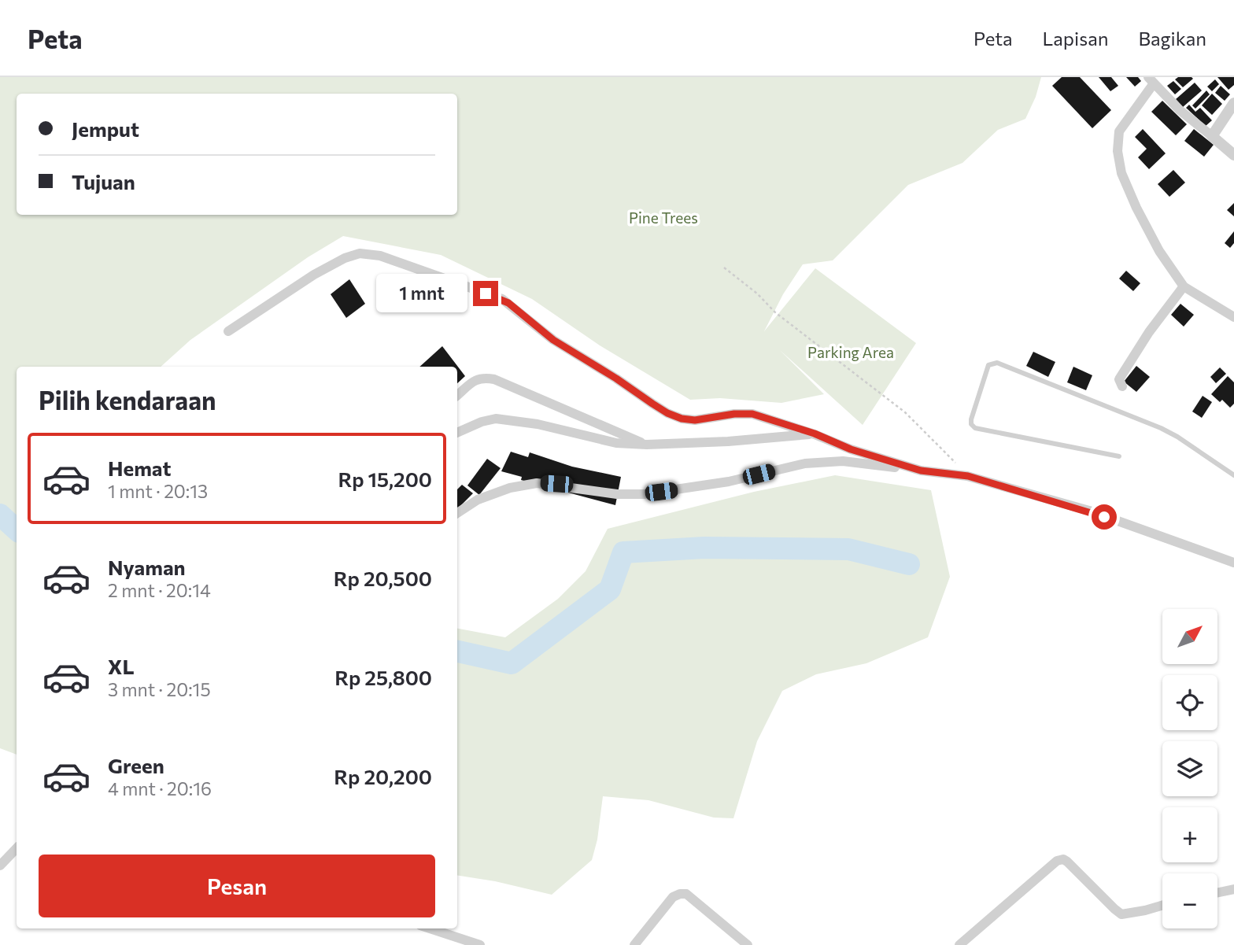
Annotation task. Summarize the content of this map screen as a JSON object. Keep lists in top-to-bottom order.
{
  "parks": ["Pine Trees", "Parking Area"],
  "north": "top right",
  "page": {
    "header": "Peta",
    "nav": ["Peta", "Lapisan", "Bagikan"],
    "banner": ["Jemput", "Tujuan"],
    "bubble": "1 mnt",
    "heading": "Pilih kendaraan",
    "list": [
      {
        "name": "Hemat",
        "note": "1 mnt · 20:13",
        "value": "Rp 15,200"
      },
      {
        "name": "Nyaman",
        "note": "2 mnt · 20:14",
        "value": "Rp 20,500"
      },
      {
        "name": "XL",
        "note": "3 mnt · 20:15",
        "value": "Rp 25,800"
      },
      {
        "name": "Green",
        "note": "4 mnt · 20:16",
        "value": "Rp 20,200"
      }
    ],
    "map_buttons": ["+", "−"],
    "buttons": "Pesan"
  }
}
